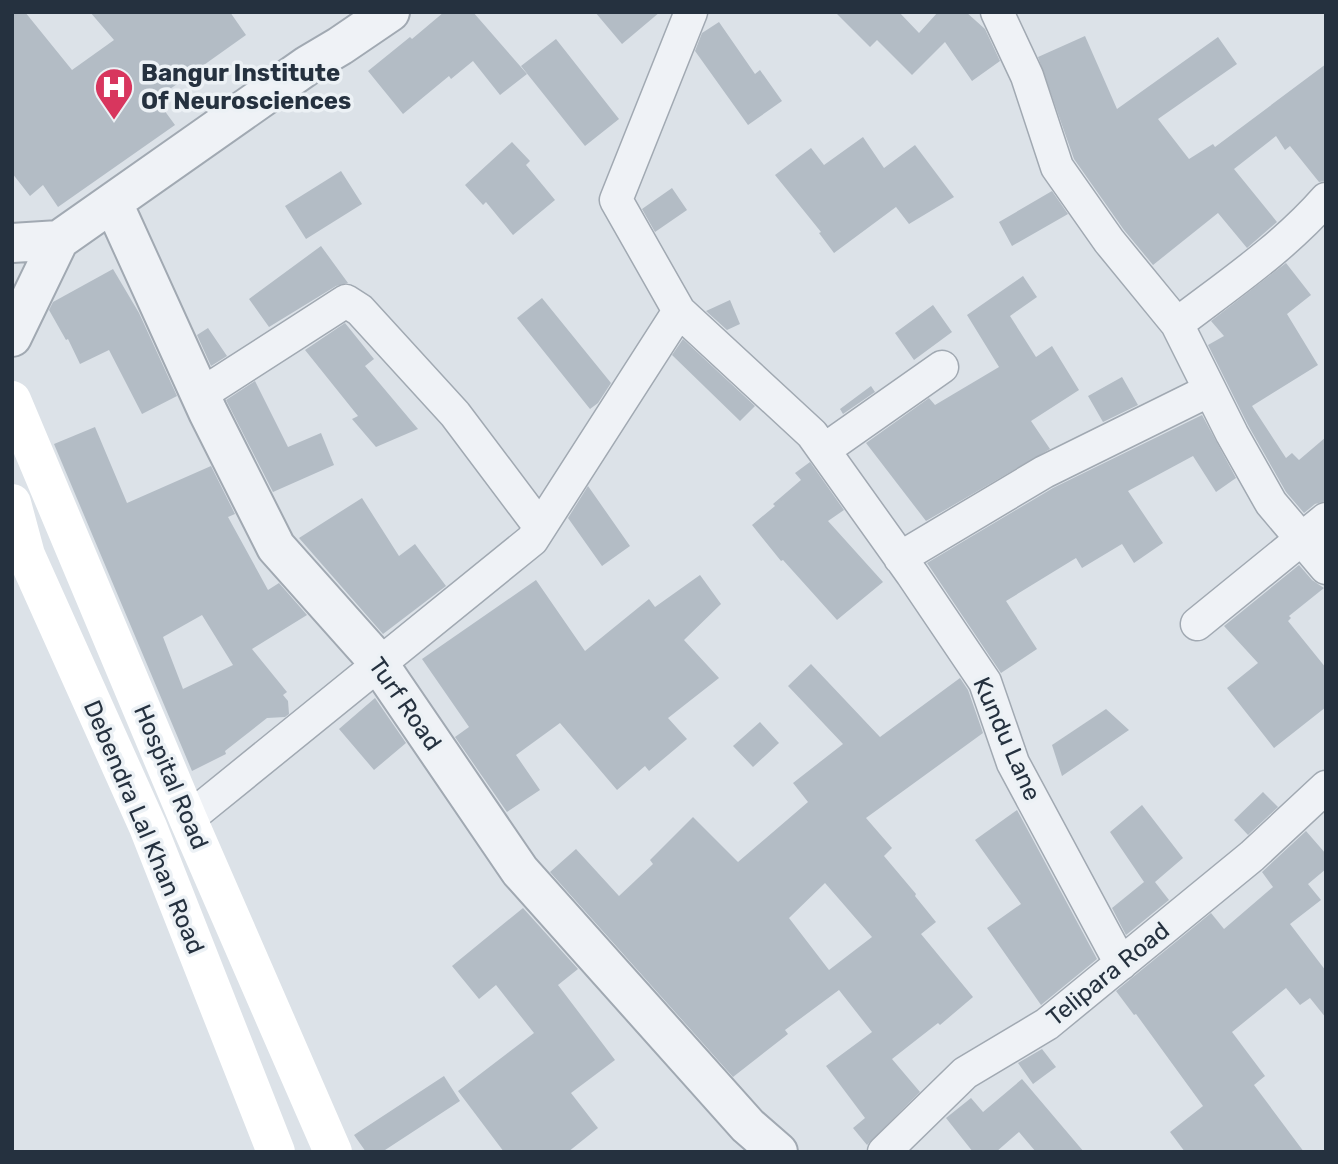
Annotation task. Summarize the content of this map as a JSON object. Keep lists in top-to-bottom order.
{
  "streets": {
    "main road": ["Hospital Road", "Debendra Lal Khan Road"],
    "street": ["Turf Road", "Kundu Lane", "Telipara Road"]
  },
  "crossings": [
    ["Kundu Lane", "Telipara Road"]
  ],
  "places": {
    "hospital": ["Bangur Institute Of Neurosciences"]
  }
}
